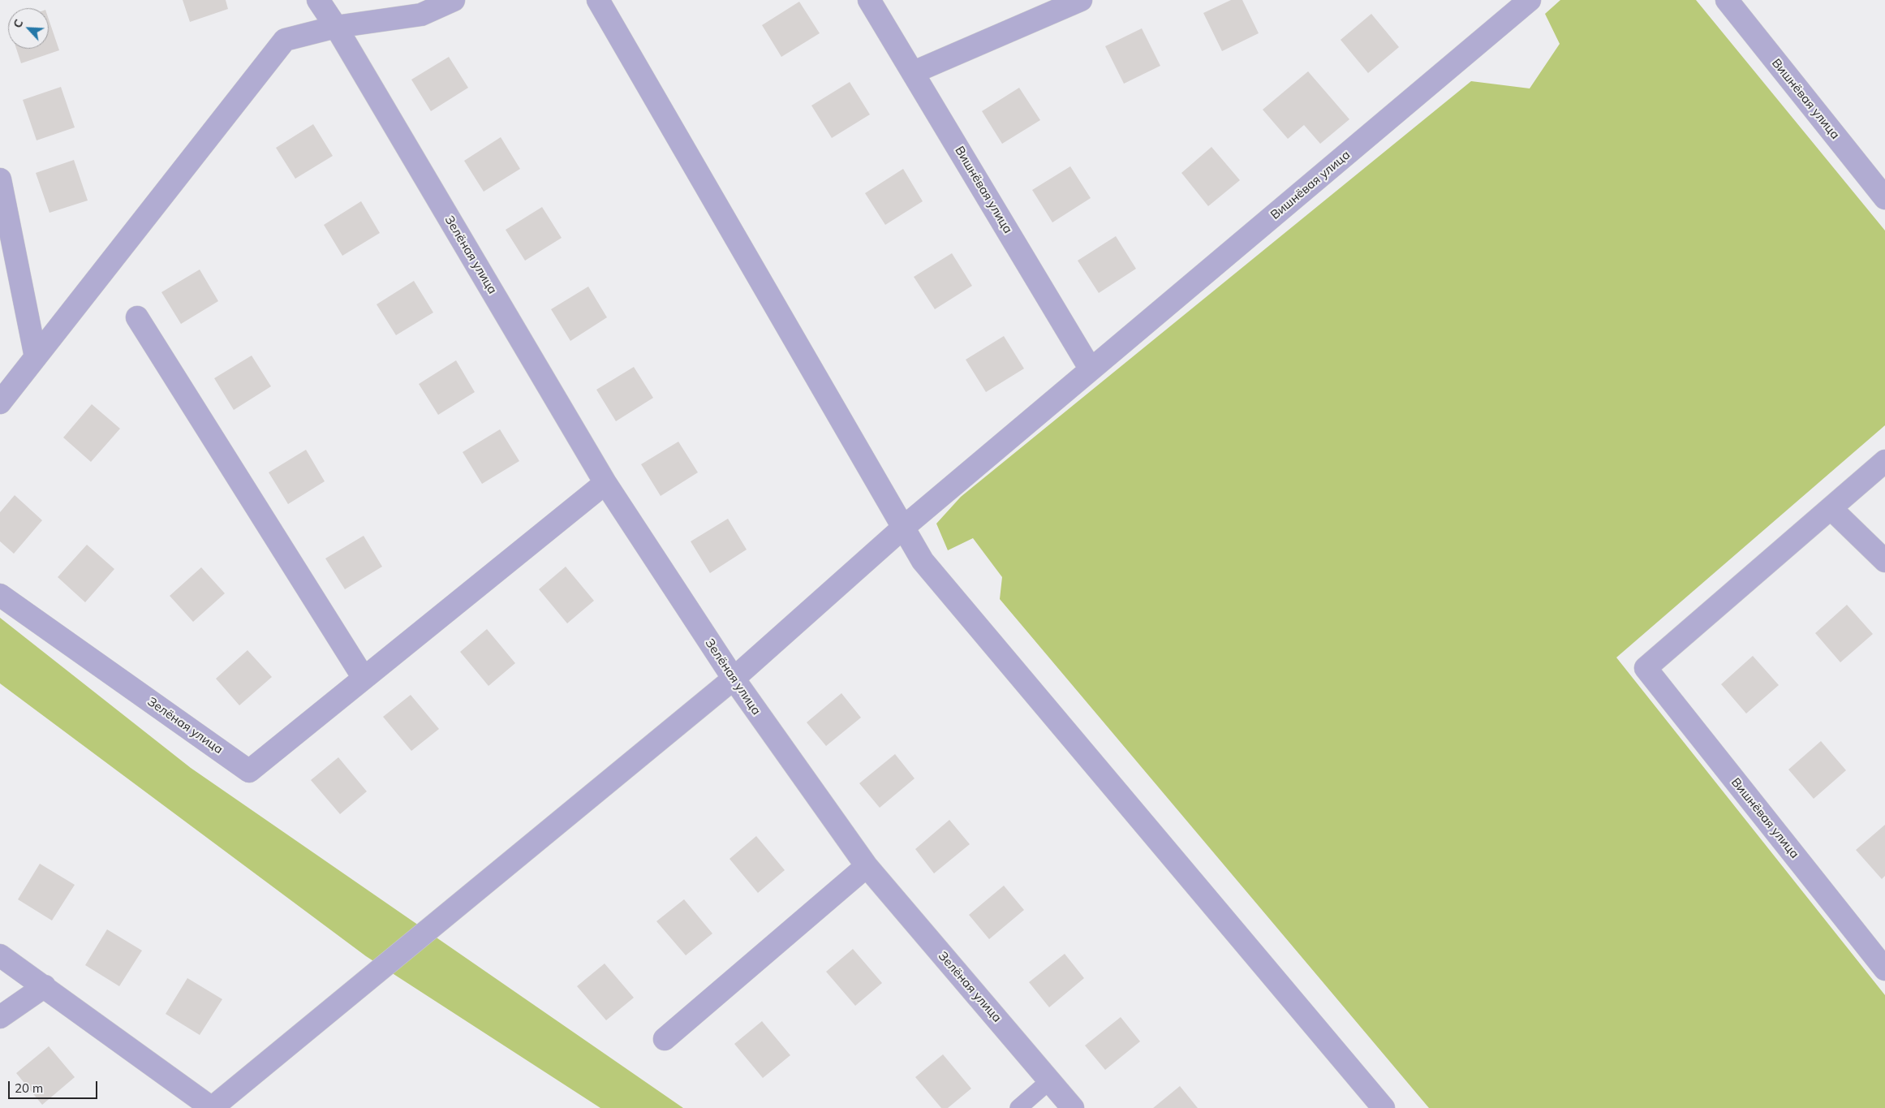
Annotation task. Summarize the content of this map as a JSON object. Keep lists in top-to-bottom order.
{
  "streets": {
    "street": ["Вишнёвая улица", "Зелёная улица"]
  },
  "crossings": [
    ["Вишнёвая улица", "Зелёная улица"]
  ],
  "scale_bar": "20 m",
  "north": "top left"
}
